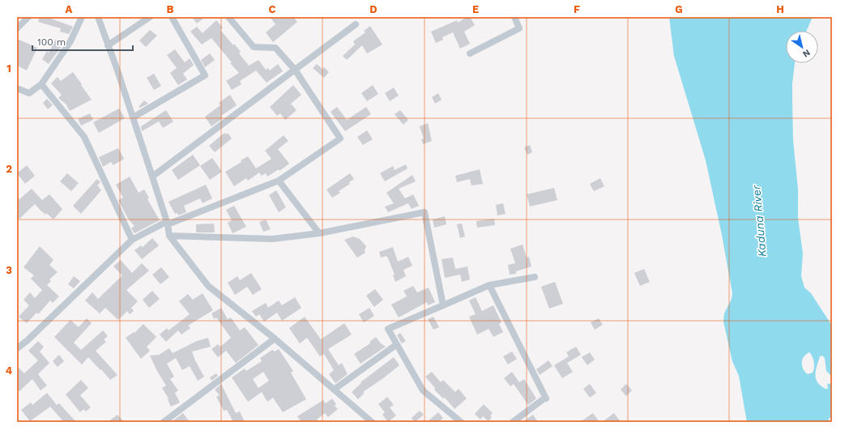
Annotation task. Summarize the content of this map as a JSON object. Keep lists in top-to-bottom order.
{
  "water": ["Kaduna River"],
  "scale_bar": "100 m",
  "north": "bottom right",
  "grid": {
    "columns": [
      "A",
      "B",
      "C",
      "D",
      "E",
      "F",
      "G",
      "H"
    ],
    "rows": [
      "1",
      "2",
      "3",
      "4"
    ]
  }
}
